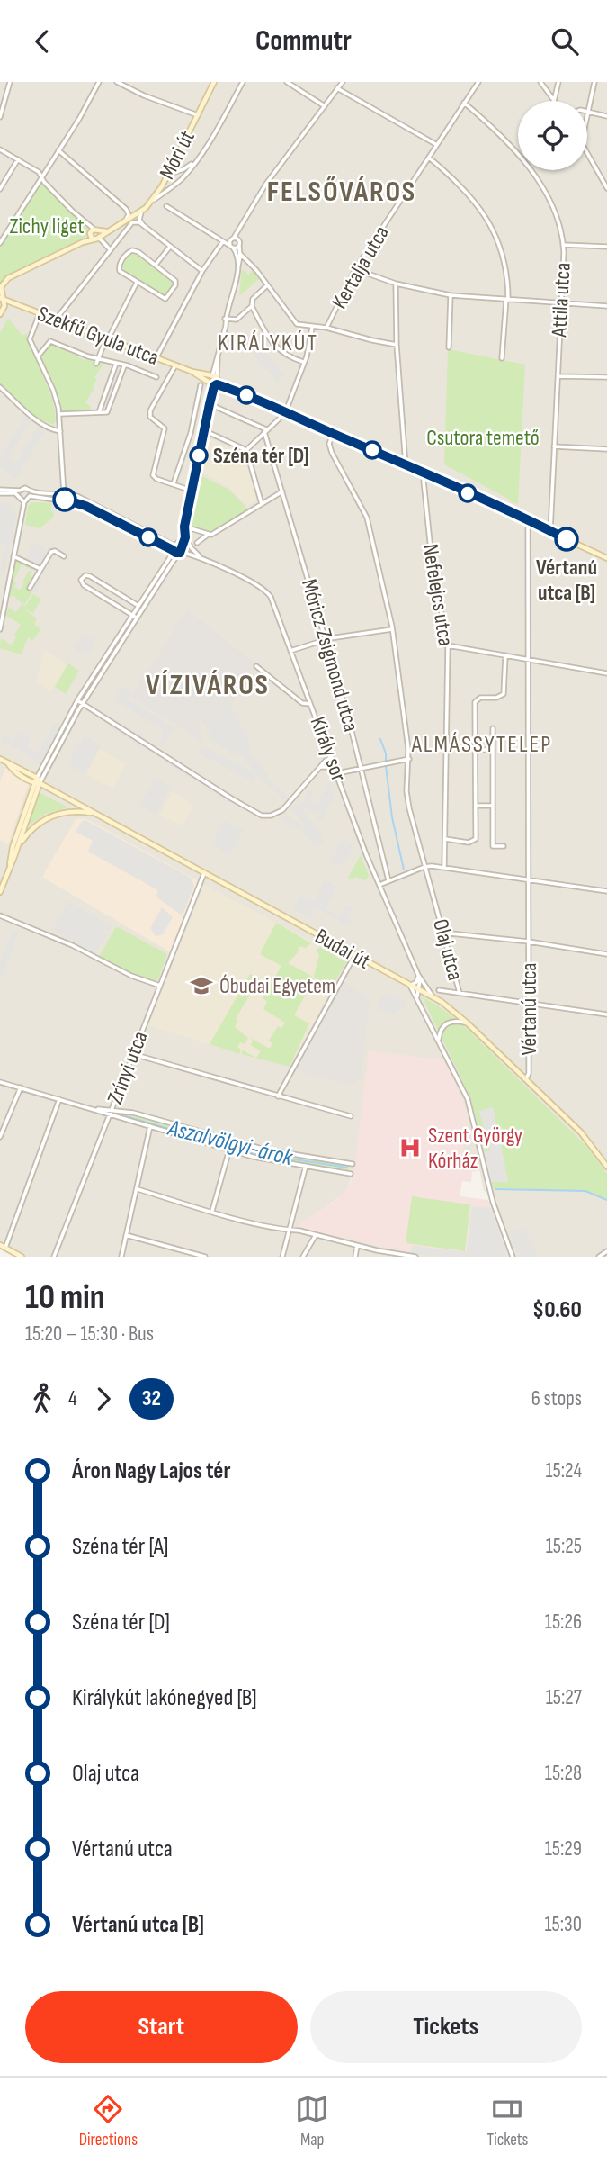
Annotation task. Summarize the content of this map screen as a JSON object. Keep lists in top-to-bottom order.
{
  "streets": {
    "main road": ["Móri út", "Szekfű Gyula utca", "Budai út"],
    "street": [
      "Kertalja utca",
      "Attila utca",
      "Nefelejcs utca",
      "Móricz Zsigmond utca",
      "Király sor",
      "Olaj utca",
      "Vértanú utca",
      "Zrínyi utca"
    ]
  },
  "crossings": [
    ["Kertalja utca", "Attila utca"],
    ["Attila utca", "Szekfű Gyula utca"],
    ["Szekfű Gyula utca", "Nefelejcs utca"],
    ["Szekfű Gyula utca", "Olaj utca"],
    ["Szekfű Gyula utca", "Vértanú utca"],
    ["Király sor", "Budai út"],
    ["Budai út", "Vértanú utca"],
    ["Budai út", "Zrínyi utca"]
  ],
  "districts": [
    "FELSŐVÁROS",
    "KIRÁLYKÚT",
    "VÍZIVÁROS",
    "ALMÁSSYTELEP"
  ],
  "water": ["Aszalvölgyi-árok"],
  "parks": ["Zichy liget", "Csutora temető"],
  "places": {
    "other": ["Széna tér [D]", "Vértanú utca [B]"],
    "school or university": ["Óbudai Egyetem"],
    "hospital": ["Szent György Kórház"]
  },
  "lines": ["bus line 32"],
  "page": {
    "header": "Commutr",
    "heading": ["10 min", "15:20 – 15:30 · Bus", "$0.60"],
    "legs": ["4", "32", "6 stops"],
    "list": [
      {
        "name": "Áron Nagy Lajos tér",
        "value": "15:24"
      },
      {
        "name": "Széna tér [A]",
        "value": "15:25"
      },
      {
        "name": "Széna tér [D]",
        "value": "15:26"
      },
      {
        "name": "Királykút lakónegyed [B]",
        "value": "15:27"
      },
      {
        "name": "Olaj utca",
        "value": "15:28"
      },
      {
        "name": "Vértanú utca",
        "value": "15:29"
      },
      {
        "name": "Vértanú utca [B]",
        "value": "15:30"
      }
    ],
    "buttons": ["Start", "Tickets"],
    "tabs": ["Directions", "Map", "Tickets"]
  }
}
